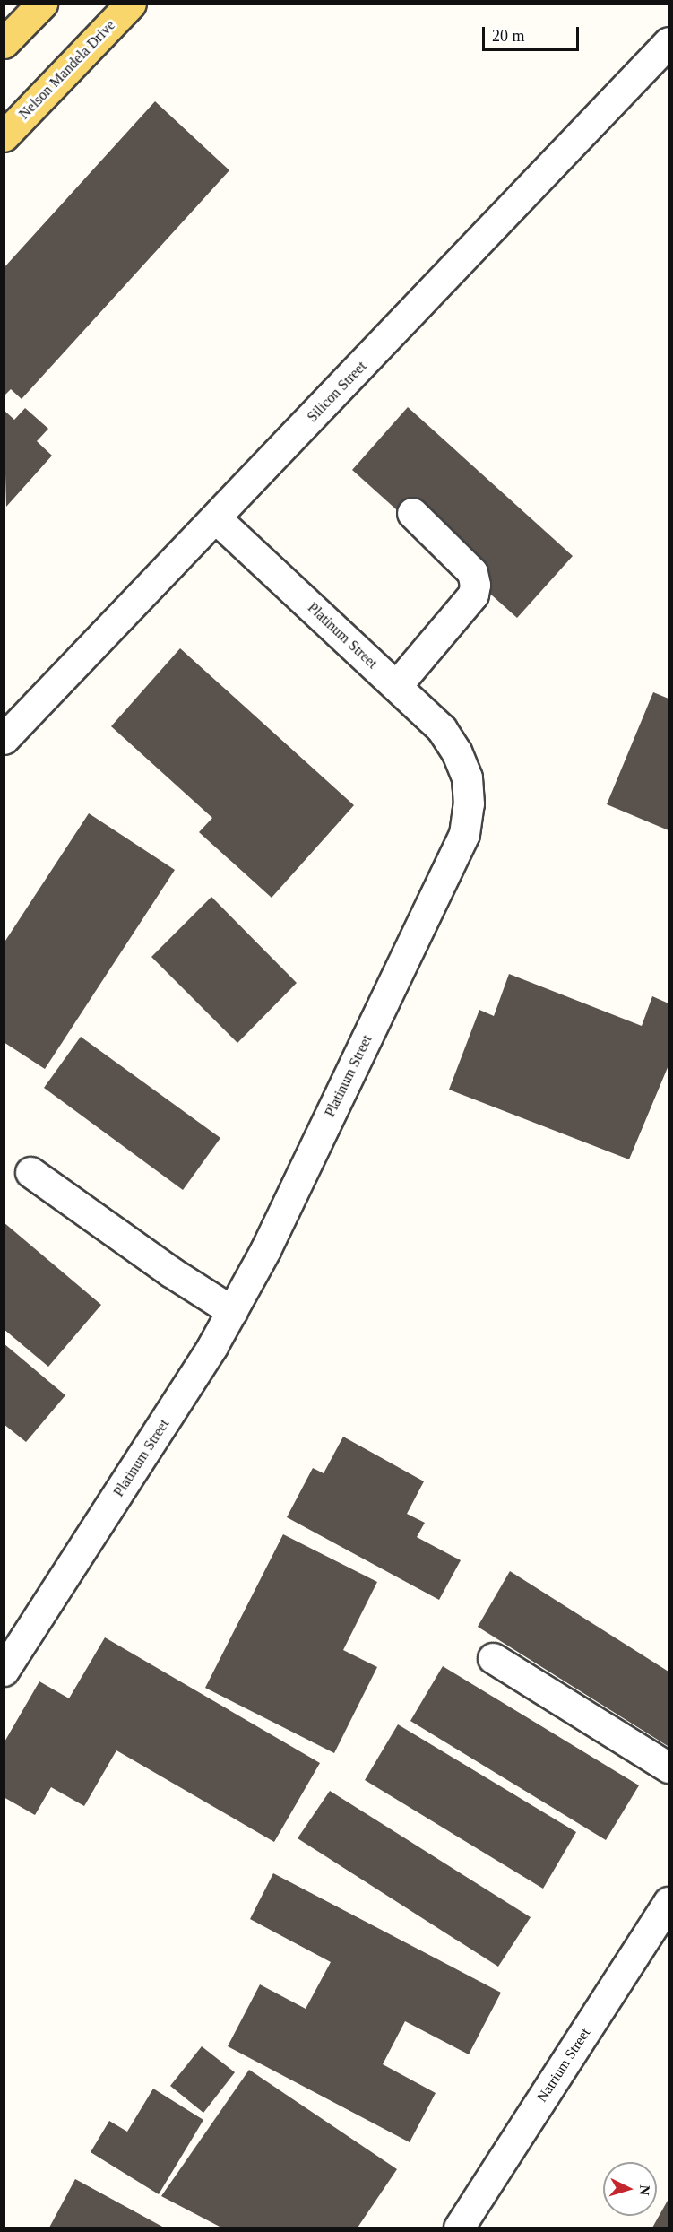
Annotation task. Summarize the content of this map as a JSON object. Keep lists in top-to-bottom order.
{
  "streets": {
    "main road": ["Nelson Mandela Drive"],
    "street": ["Silicon Street", "Platinum Street", "Natrium Street"]
  },
  "crossings": [
    ["Silicon Street", "Platinum Street"]
  ],
  "scale_bar": "20 m",
  "north": "right"
}
